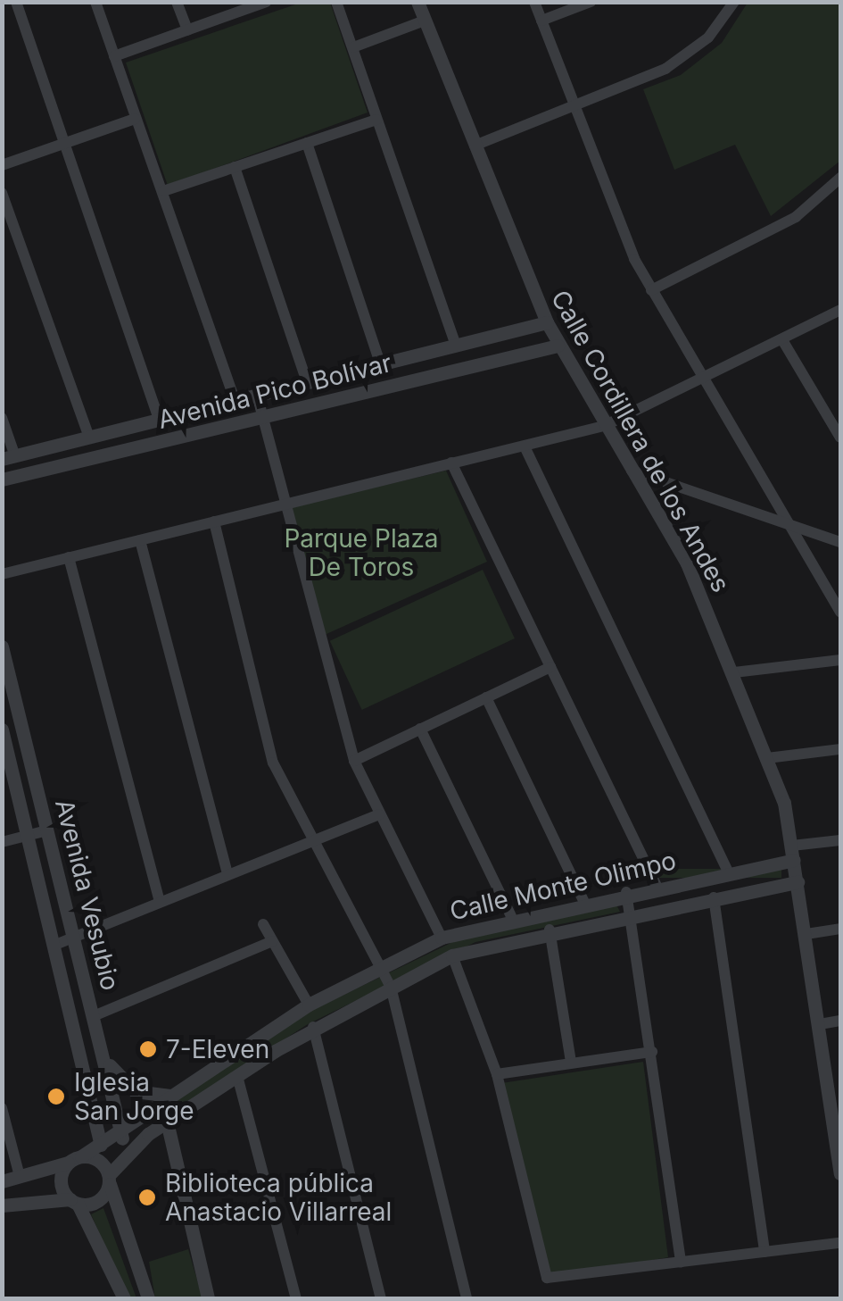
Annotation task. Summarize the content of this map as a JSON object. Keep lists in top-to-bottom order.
{
  "streets": {
    "street": [
      "Avenida Pico Bolívar",
      "Calle Cordillera de los Andes",
      "Calle Monte Olimpo",
      "Avenida Vesubio"
    ]
  },
  "crossings": [
    ["Avenida Pico Bolívar", "Calle Cordillera de los Andes"],
    ["Calle Cordillera de los Andes", "Calle Monte Olimpo"],
    ["Calle Monte Olimpo", "Avenida Vesubio"]
  ],
  "parks": ["Parque Plaza De Toros"],
  "places": ["7-Eleven", "Iglesia San Jorge", "Biblioteca pública Anastacio Villarreal"]
}
